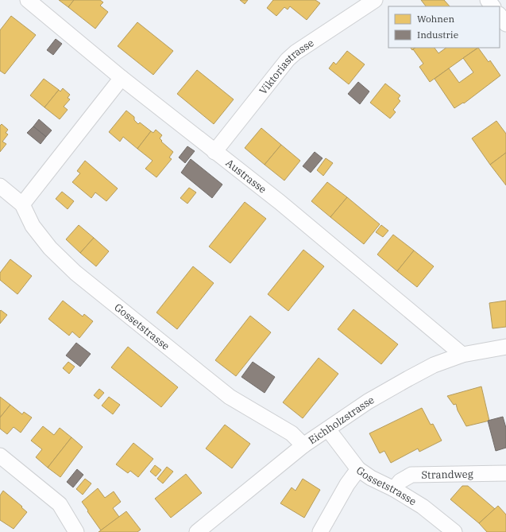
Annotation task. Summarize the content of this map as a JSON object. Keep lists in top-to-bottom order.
{
  "streets": {
    "street": [
      "Viktoriastrasse",
      "Austrasse",
      "Gossetstrasse",
      "Eichholzstrasse",
      "Strandweg"
    ]
  },
  "crossings": [
    ["Viktoriastrasse", "Austrasse"],
    ["Austrasse", "Eichholzstrasse"],
    ["Gossetstrasse", "Eichholzstrasse"],
    ["Gossetstrasse", "Strandweg"]
  ],
  "legend": ["Wohnen", "Industrie"]
}
